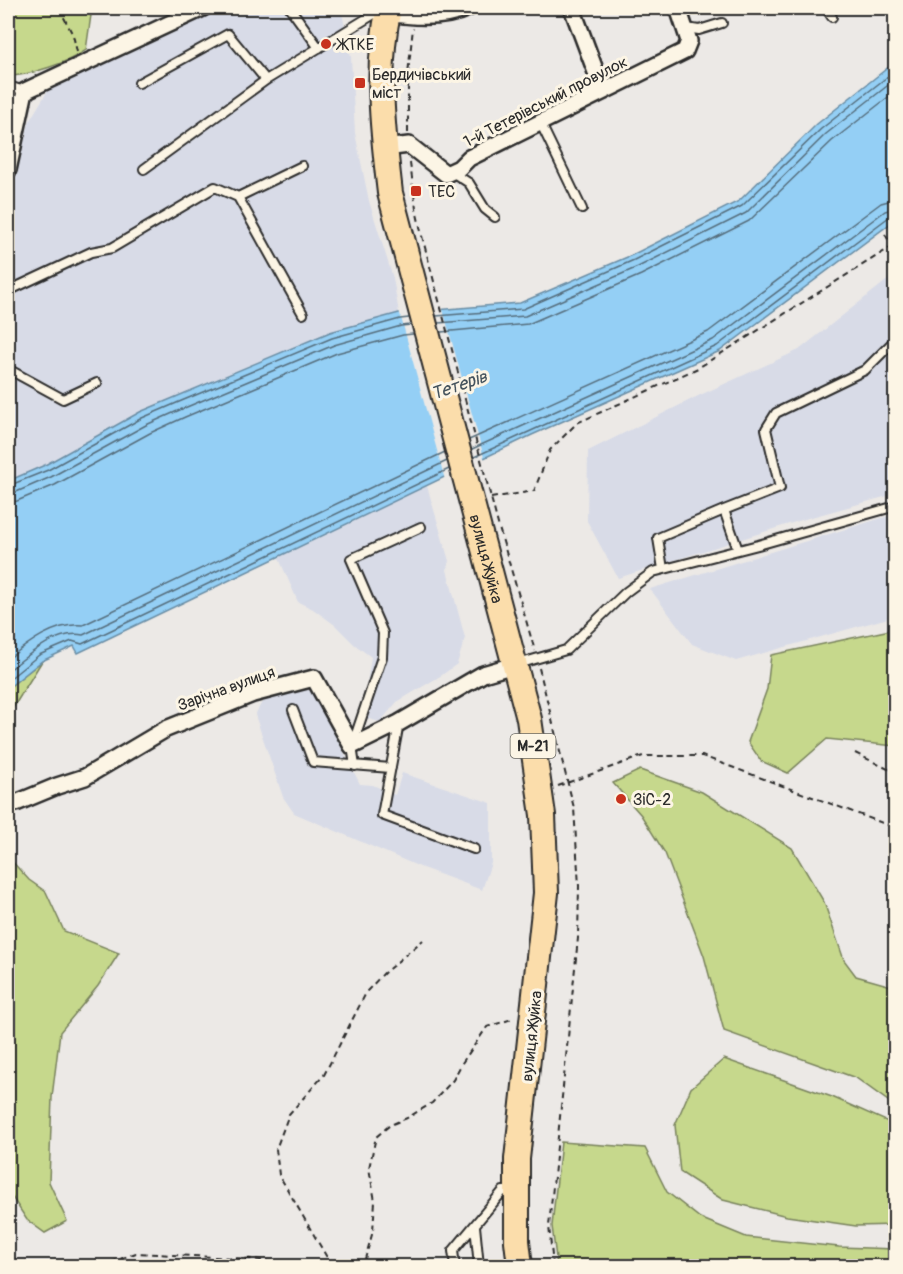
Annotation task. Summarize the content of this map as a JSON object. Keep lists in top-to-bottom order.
{
  "streets": {
    "highway": ["вулиця Жуйка", "М-21"],
    "street": ["1-й Тетерівський провулок", "Зарічна вулиця"]
  },
  "crossings": [
    ["вулиця Жуйка", "М-21"]
  ],
  "water": ["Тетерів"],
  "places": {
    "other": ["ЖТКЕ", "ЗіС-2"],
    "transit": ["Бердичівський міст", "ТЕС"]
  }
}
